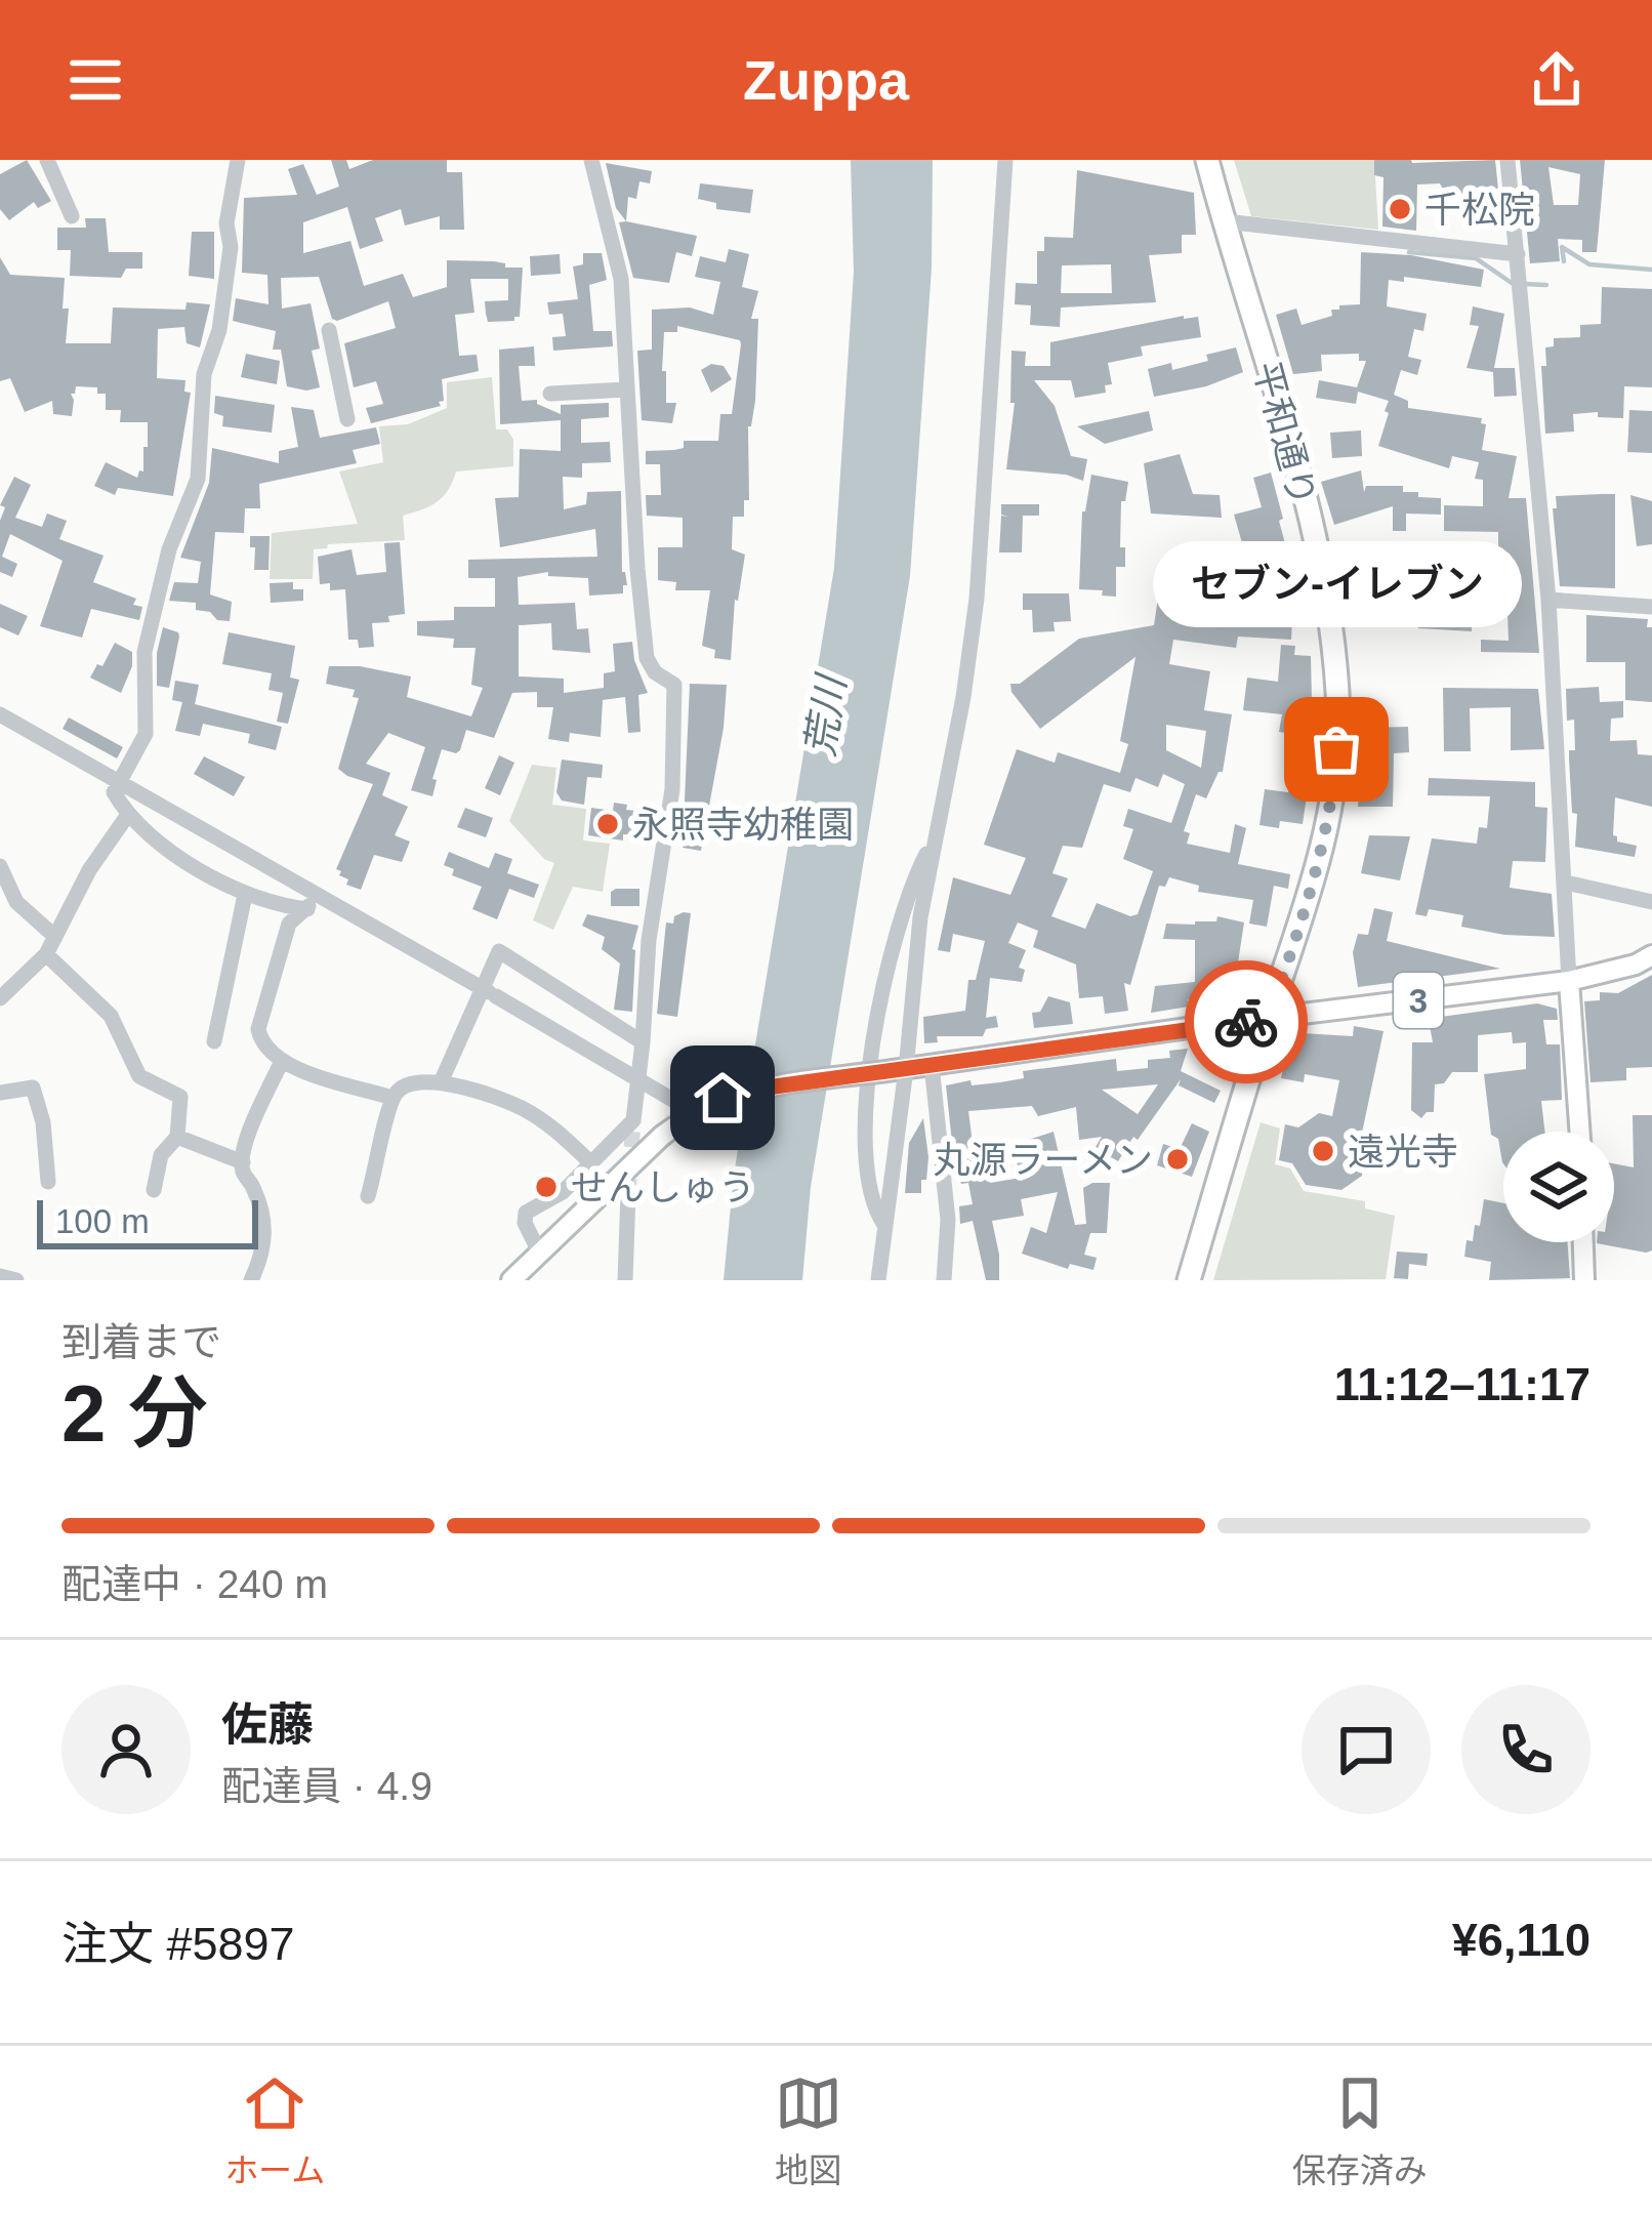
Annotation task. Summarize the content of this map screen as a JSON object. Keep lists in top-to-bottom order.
{
  "streets": {
    "highway": ["平和通り"],
    "main road": ["3"]
  },
  "crossings": [
    ["平和通り", "3"]
  ],
  "water": ["荒川"],
  "places": [
    "千松院",
    "セブン-イレブン",
    "永照寺幼稚園",
    "遠光寺",
    "丸源ラーメン",
    "せんしゅう"
  ],
  "scale_bar": "100 m",
  "page": {
    "header": "Zuppa",
    "bubble": "セブン-イレブン",
    "scale": "100 m",
    "heading": ["2 分", "到着まで", "11:12–11:17"],
    "panel": [
      "佐藤",
      "配達員 · 4.9",
      "注文 #5897",
      "¥6,110"
    ],
    "bar": "配達中 · 240 m",
    "tabs": ["ホーム", "地図", "保存済み"]
  }
}
